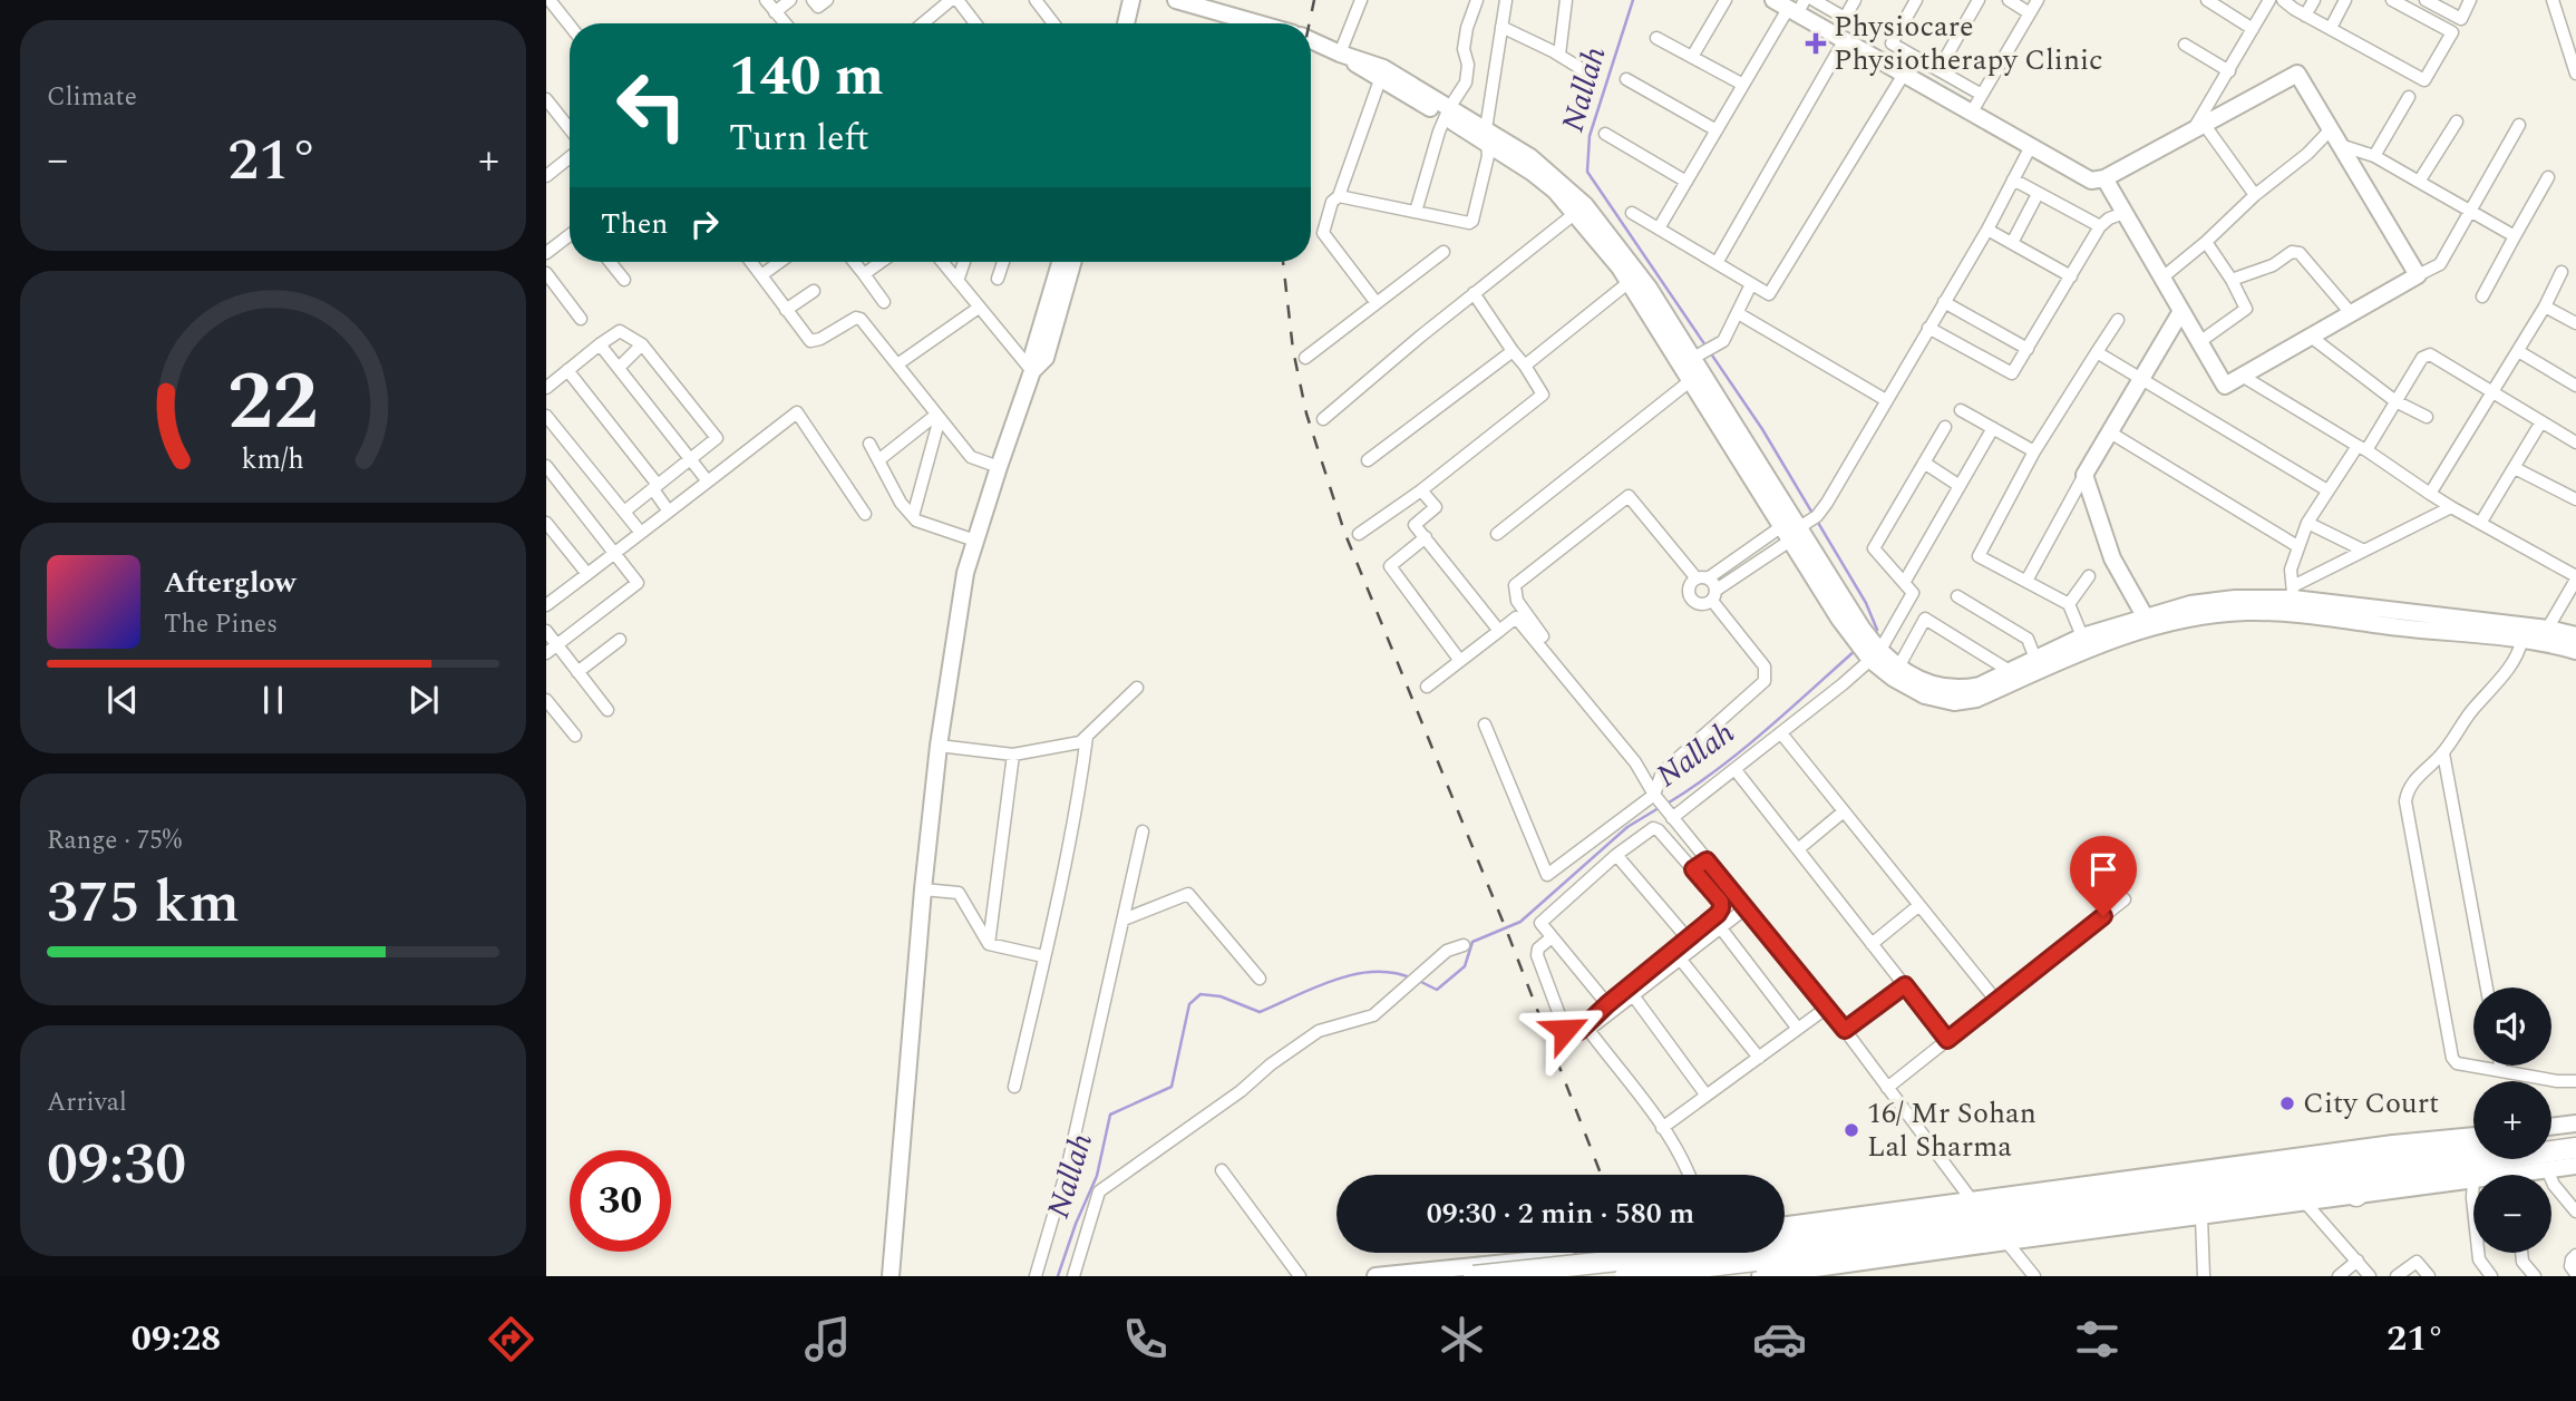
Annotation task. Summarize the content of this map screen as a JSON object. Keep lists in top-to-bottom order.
{
  "water": ["Nallah"],
  "places": {
    "health": ["Physiocare Physiotherapy Clinic"],
    "other": ["City Court", "16/ Mr Sohan Lal Sharma"]
  },
  "page": {
    "tile": [
      "Climate",
      ["Range · 75%", "375 km"],
      ["Arrival", "09:30"]
    ],
    "turn": ["140 m", "Turn left"],
    "heat": ["−", "21°", "+"],
    "then": "Then",
    "song": ["Afterglow", "The Pines"],
    "map_buttons": ["+", "−"],
    "limit": "30",
    "trip": "09:30 · 2 min · 580 m",
    "tabs": ["09:28", "21°"],
    "gauge": ["22", "km/h"]
  }
}
